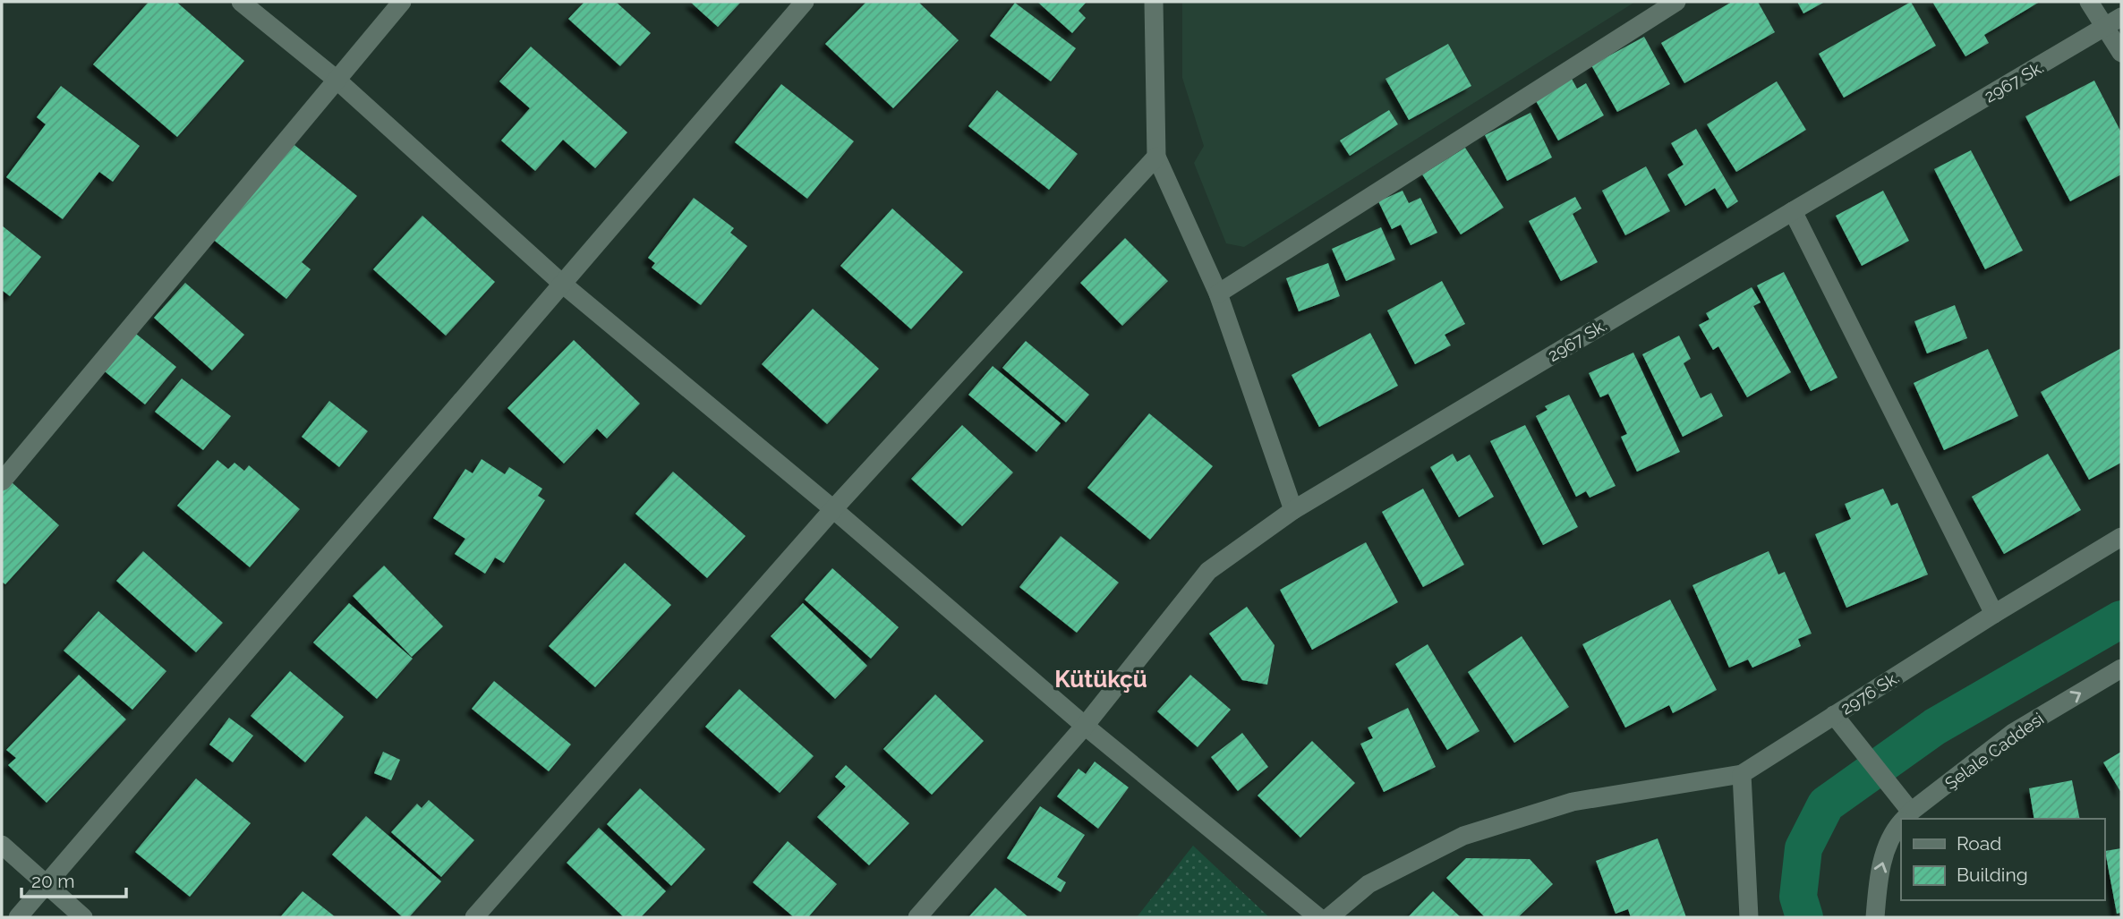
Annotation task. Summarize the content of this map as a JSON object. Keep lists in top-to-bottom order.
{
  "streets": {
    "street": ["2967 Sk.", "2976 Sk.", "Şelale Caddesi"]
  },
  "one_way": ["Şelale Caddesi"],
  "districts": ["Kütükçü"],
  "legend": ["Road", "Building"],
  "scale_bar": "20 m"
}
